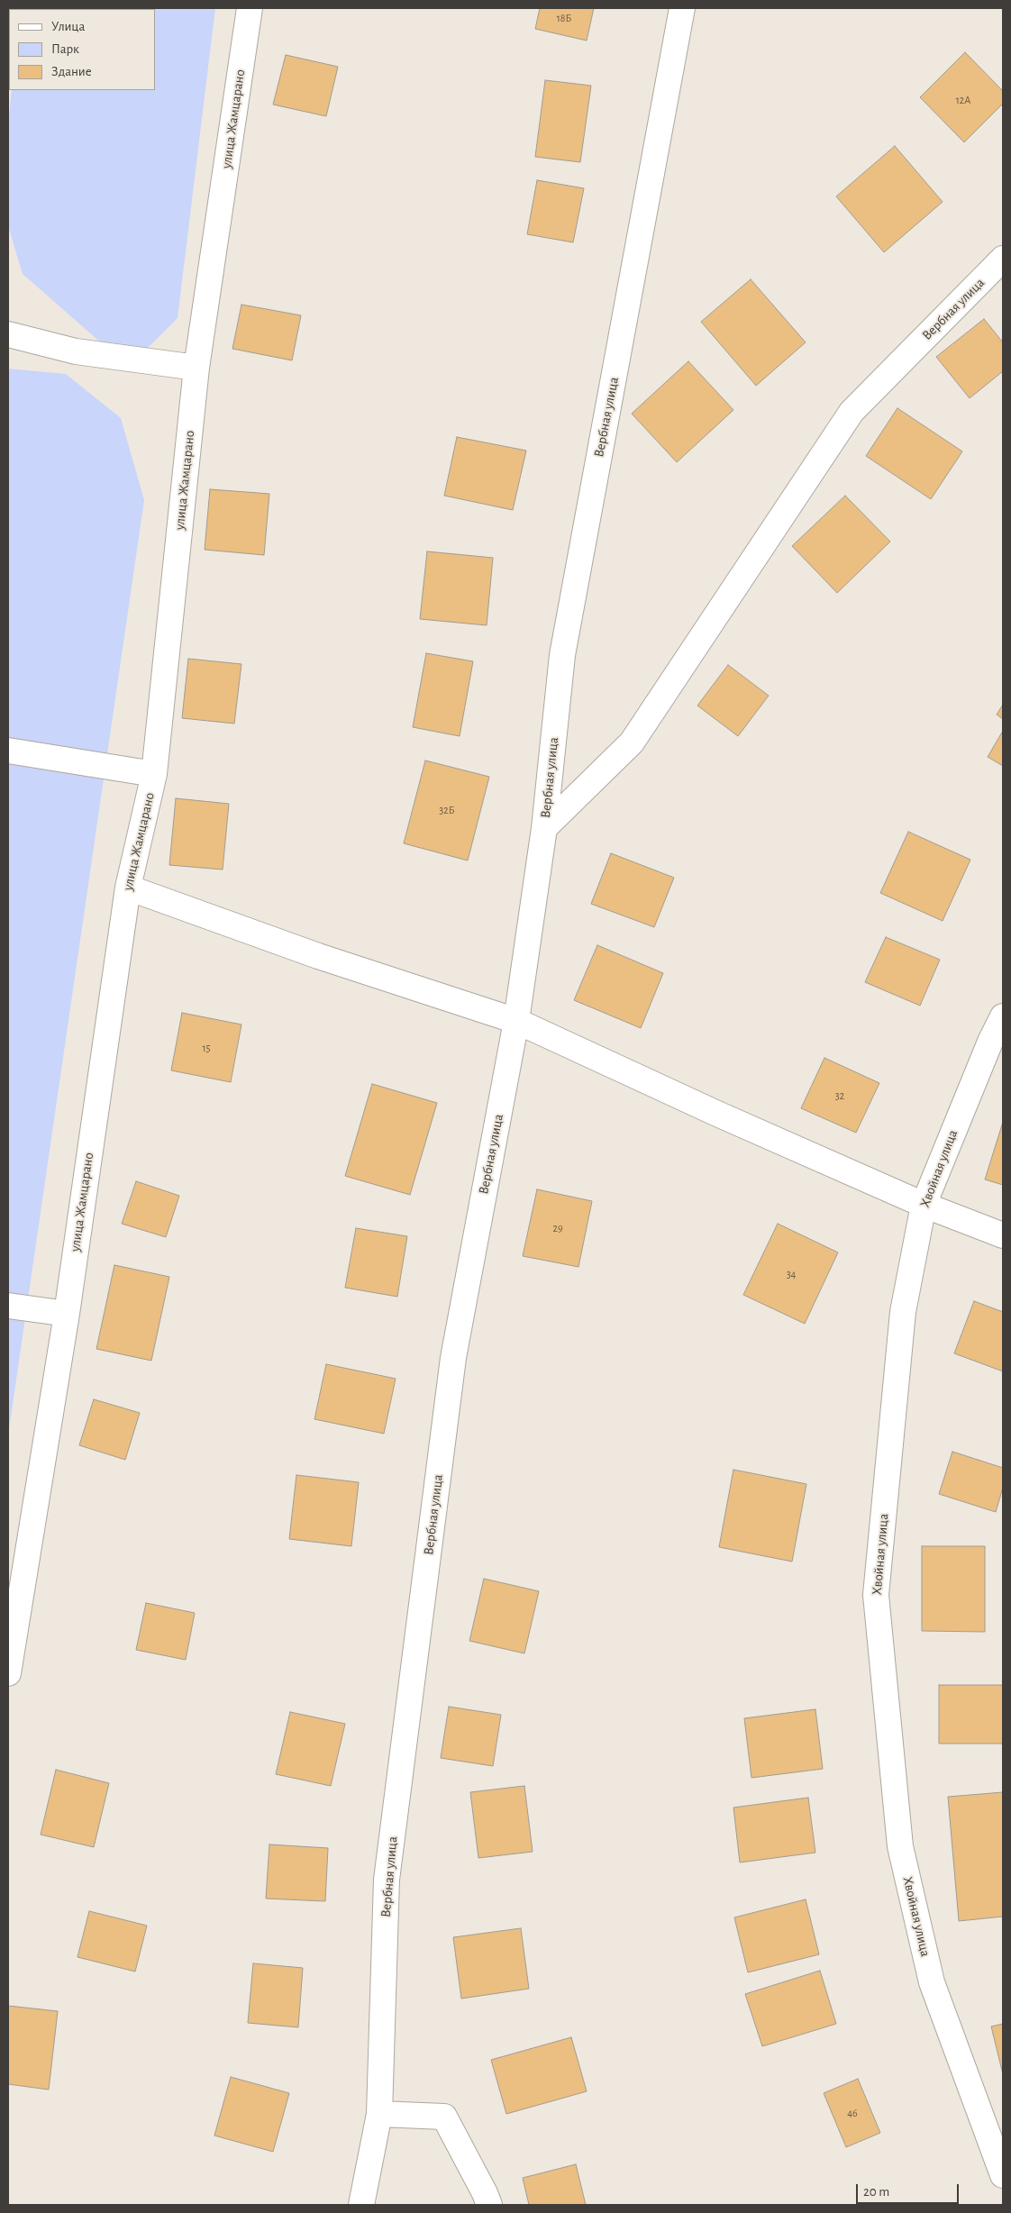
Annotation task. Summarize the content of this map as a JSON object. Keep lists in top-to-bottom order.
{
  "streets": {
    "street": ["улица Жамцарано", "Вербная улица", "Хвойная улица"]
  },
  "house_numbers": [
    "18Б",
    "12А",
    "32Б",
    "15",
    "32",
    "29",
    "34",
    "46"
  ],
  "legend": ["Улица", "Парк", "Здание"],
  "scale_bar": "20 m"
}
